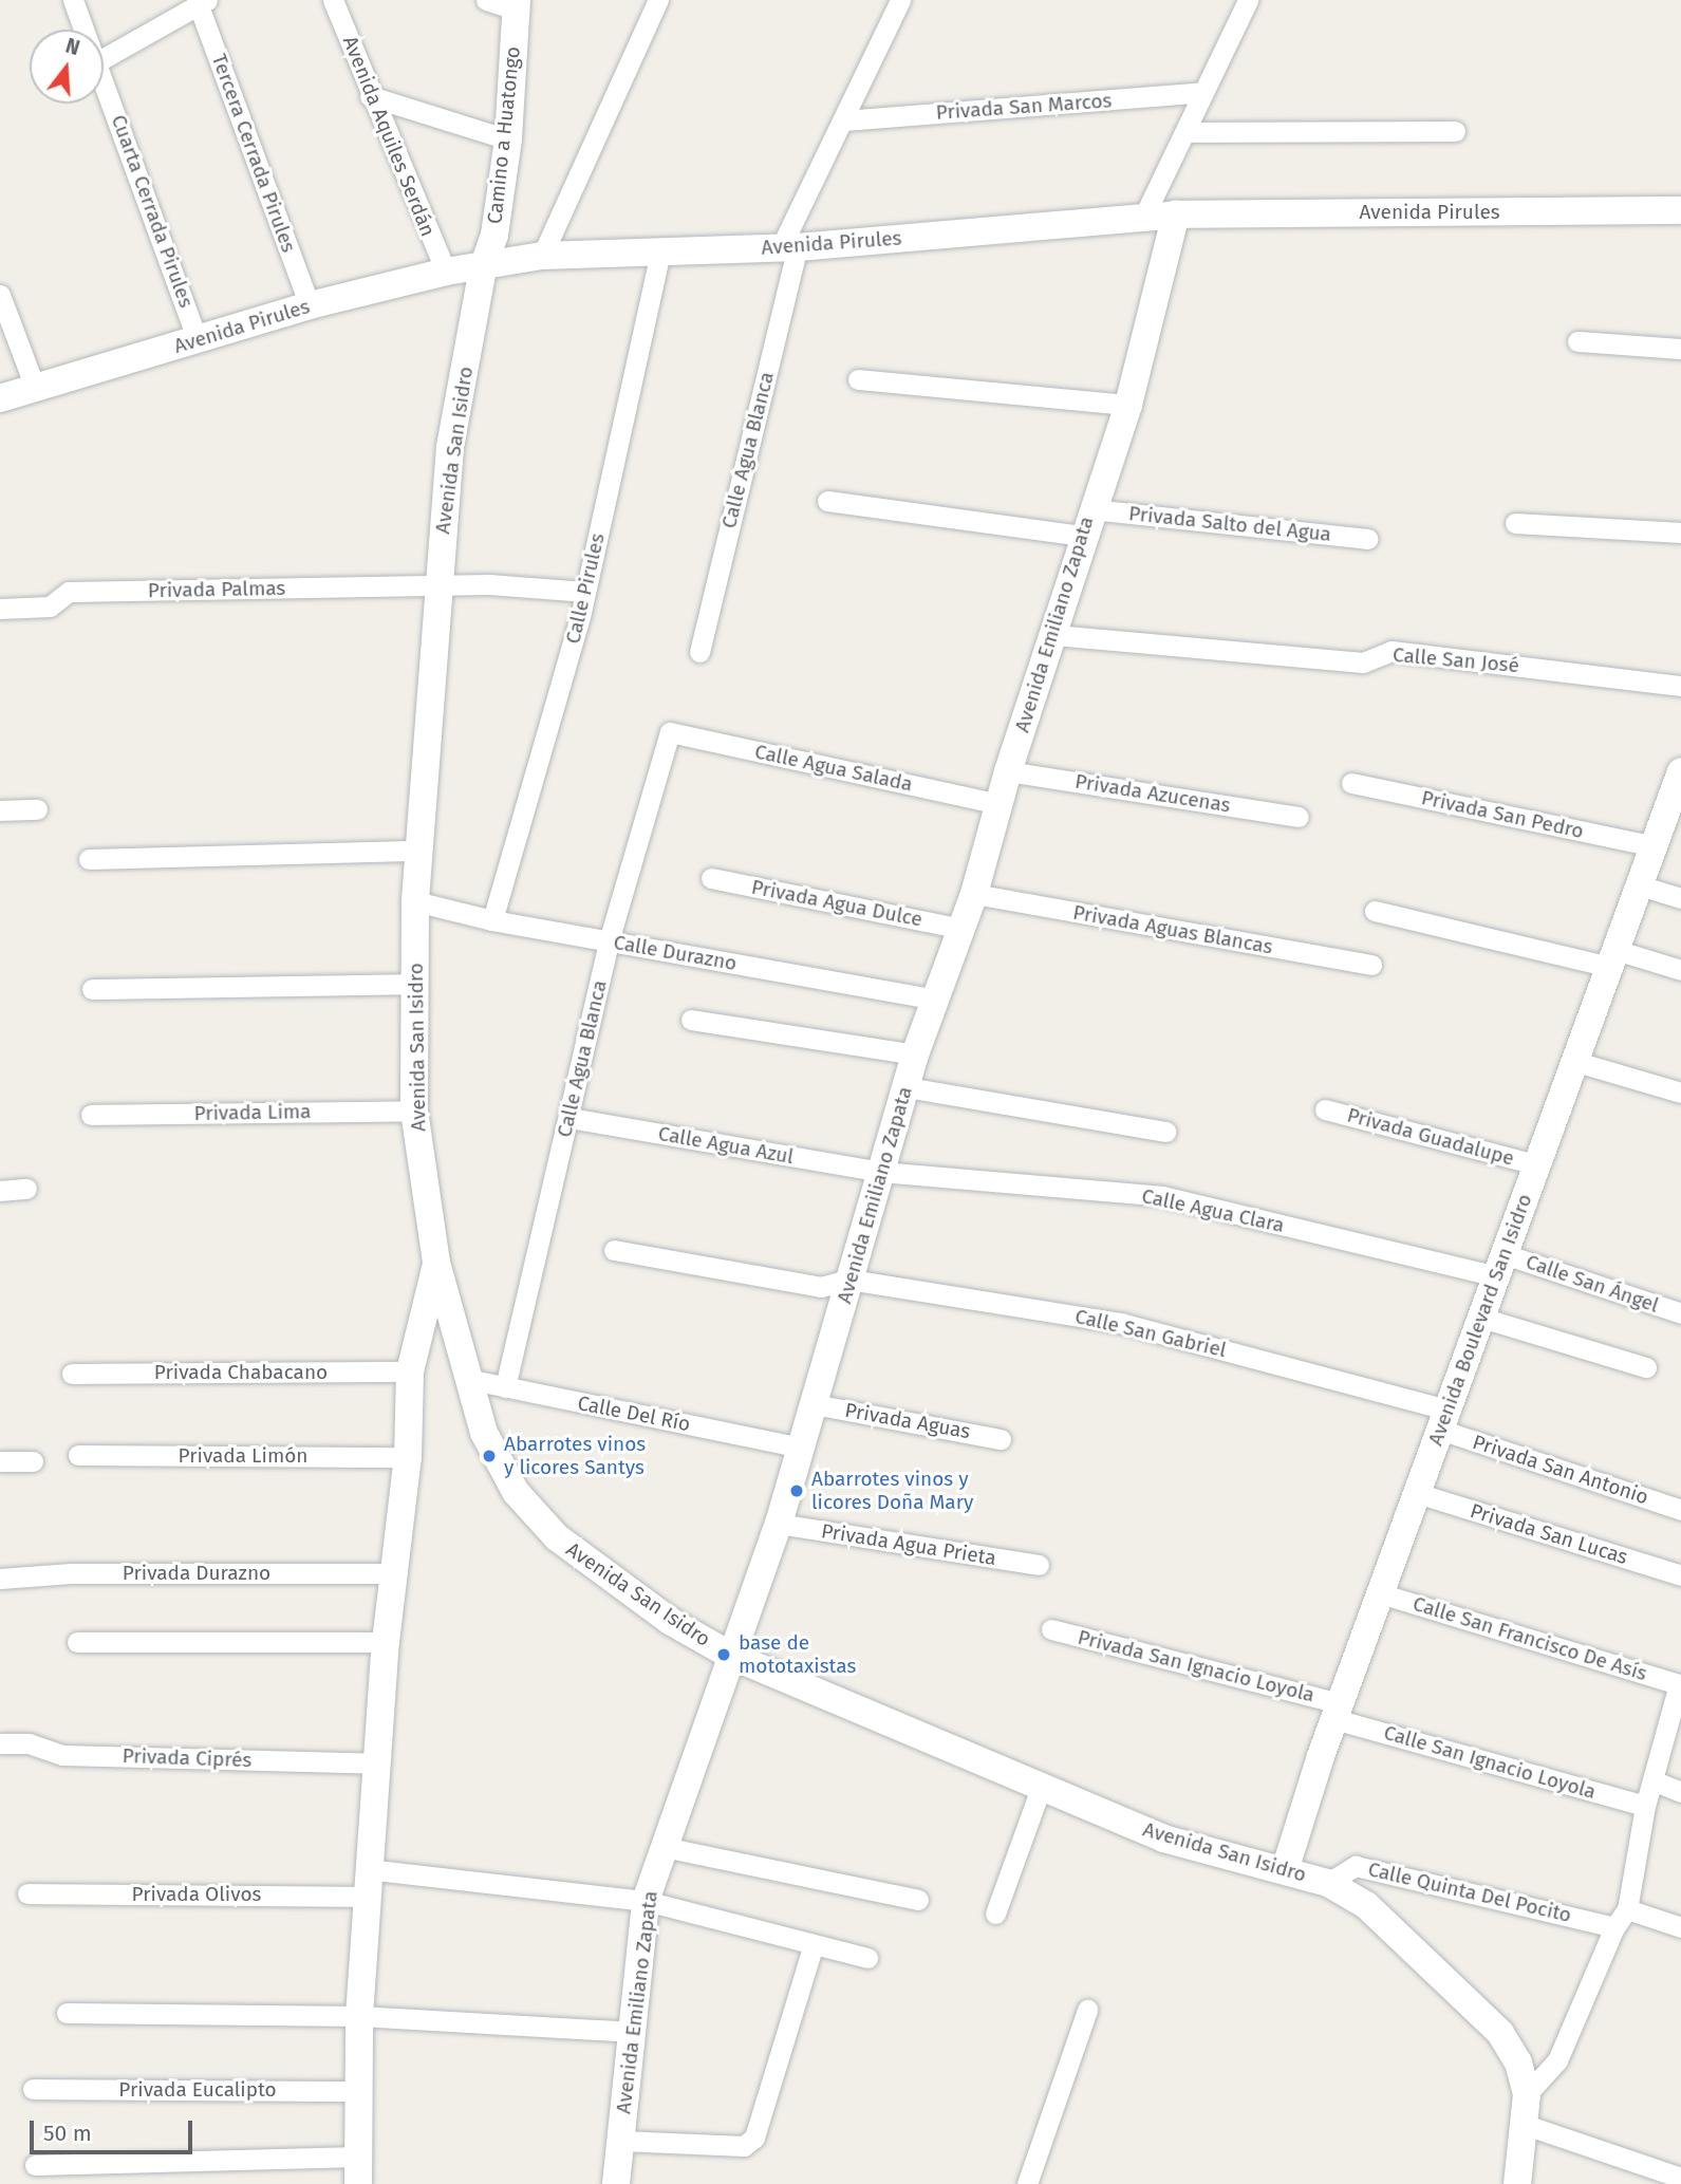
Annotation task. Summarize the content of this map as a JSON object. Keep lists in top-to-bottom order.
{
  "streets": {
    "main road": [
      "Camino a Huatongo",
      "Avenida Pirules",
      "Avenida San Isidro",
      "Avenida Emiliano Zapata",
      "Avenida Boulevard San Isidro"
    ],
    "street": [
      "Privada San Marcos",
      "Avenida Aquiles Serdán",
      "Tercera Cerrada Pirules",
      "Cuarta Cerrada Pirules",
      "Calle Agua Blanca",
      "Privada Salto del Agua",
      "Calle Pirules",
      "Privada Palmas",
      "Calle San José",
      "Calle Agua Salada",
      "Privada Azucenas",
      "Privada San Pedro",
      "Privada Agua Dulce",
      "Privada Aguas Blancas",
      "Calle Durazno",
      "Privada Lima",
      "Privada Guadalupe",
      "Calle Agua Azul",
      "Calle Agua Clara",
      "Calle San Ángel",
      "Calle San Gabriel",
      "Privada Chabacano",
      "Calle Del Río",
      "Privada Aguas",
      "Privada Limón",
      "Privada San Antonio",
      "Privada San Lucas",
      "Privada Agua Prieta",
      "Privada Durazno",
      "Calle San Francisco De Asís",
      "Privada San Ignacio Loyola",
      "Privada Ciprés",
      "Calle San Ignacio Loyola",
      "Calle Quinta Del Pocito",
      "Privada Olivos",
      "Privada Eucalipto"
    ]
  },
  "crossings": [
    ["Privada San Marcos", "Calle Agua Blanca"],
    ["Camino a Huatongo", "Avenida Pirules"],
    ["Camino a Huatongo", "Avenida San Isidro"],
    ["Avenida Aquiles Serdán", "Avenida Pirules"],
    ["Tercera Cerrada Pirules", "Avenida Pirules"],
    ["Cuarta Cerrada Pirules", "Avenida Pirules"],
    ["Avenida Pirules", "Avenida San Isidro"],
    ["Avenida Pirules", "Calle Agua Blanca"],
    ["Avenida Pirules", "Calle Pirules"],
    ["Avenida Pirules", "Avenida Emiliano Zapata"],
    ["Avenida San Isidro", "Privada Palmas"],
    ["Avenida San Isidro", "Avenida Emiliano Zapata"],
    ["Avenida San Isidro", "Calle Durazno"],
    ["Avenida San Isidro", "Privada Lima"],
    ["Avenida San Isidro", "Avenida Boulevard San Isidro"],
    ["Avenida San Isidro", "Calle Del Río"],
    ["Avenida San Isidro", "Calle Quinta Del Pocito"],
    ["Calle Agua Blanca", "Calle Agua Salada"],
    ["Calle Agua Blanca", "Calle Durazno"],
    ["Calle Agua Blanca", "Calle Agua Azul"],
    ["Calle Agua Blanca", "Calle Del Río"],
    ["Privada Salto del Agua", "Avenida Emiliano Zapata"],
    ["Calle Pirules", "Privada Palmas"],
    ["Calle Pirules", "Calle Durazno"],
    ["Avenida Emiliano Zapata", "Calle San José"],
    ["Avenida Emiliano Zapata", "Calle Agua Salada"],
    ["Avenida Emiliano Zapata", "Privada Azucenas"],
    ["Avenida Emiliano Zapata", "Privada Agua Dulce"],
    ["Avenida Emiliano Zapata", "Privada Aguas Blancas"],
    ["Avenida Emiliano Zapata", "Calle Durazno"],
    ["Avenida Emiliano Zapata", "Calle Agua Azul"],
    ["Avenida Emiliano Zapata", "Calle Agua Clara"],
    ["Avenida Emiliano Zapata", "Calle San Gabriel"],
    ["Avenida Emiliano Zapata", "Calle Del Río"],
    ["Avenida Emiliano Zapata", "Privada Aguas"],
    ["Avenida Emiliano Zapata", "Privada Agua Prieta"],
    ["Avenida Emiliano Zapata", "Privada Olivos"],
    ["Privada San Pedro", "Avenida Boulevard San Isidro"],
    ["Privada Guadalupe", "Avenida Boulevard San Isidro"],
    ["Calle Agua Azul", "Calle Agua Clara"],
    ["Calle Agua Clara", "Calle San Ángel"],
    ["Calle Agua Clara", "Avenida Boulevard San Isidro"],
    ["Calle San Ángel", "Avenida Boulevard San Isidro"],
    ["Avenida Boulevard San Isidro", "Calle San Gabriel"],
    ["Avenida Boulevard San Isidro", "Privada San Antonio"],
    ["Avenida Boulevard San Isidro", "Privada San Lucas"],
    ["Avenida Boulevard San Isidro", "Calle San Francisco De Asís"],
    ["Avenida Boulevard San Isidro", "Privada San Ignacio Loyola"],
    ["Avenida Boulevard San Isidro", "Calle San Ignacio Loyola"],
    ["Calle San Gabriel", "Privada San Antonio"],
    ["Privada San Ignacio Loyola", "Calle San Ignacio Loyola"]
  ],
  "places": ["Abarrotes vinos y licores Santys", "Abarrotes vinos y licores Doña Mary", "base de mototaxistas"],
  "scale_bar": "50 m",
  "north": "top"
}
